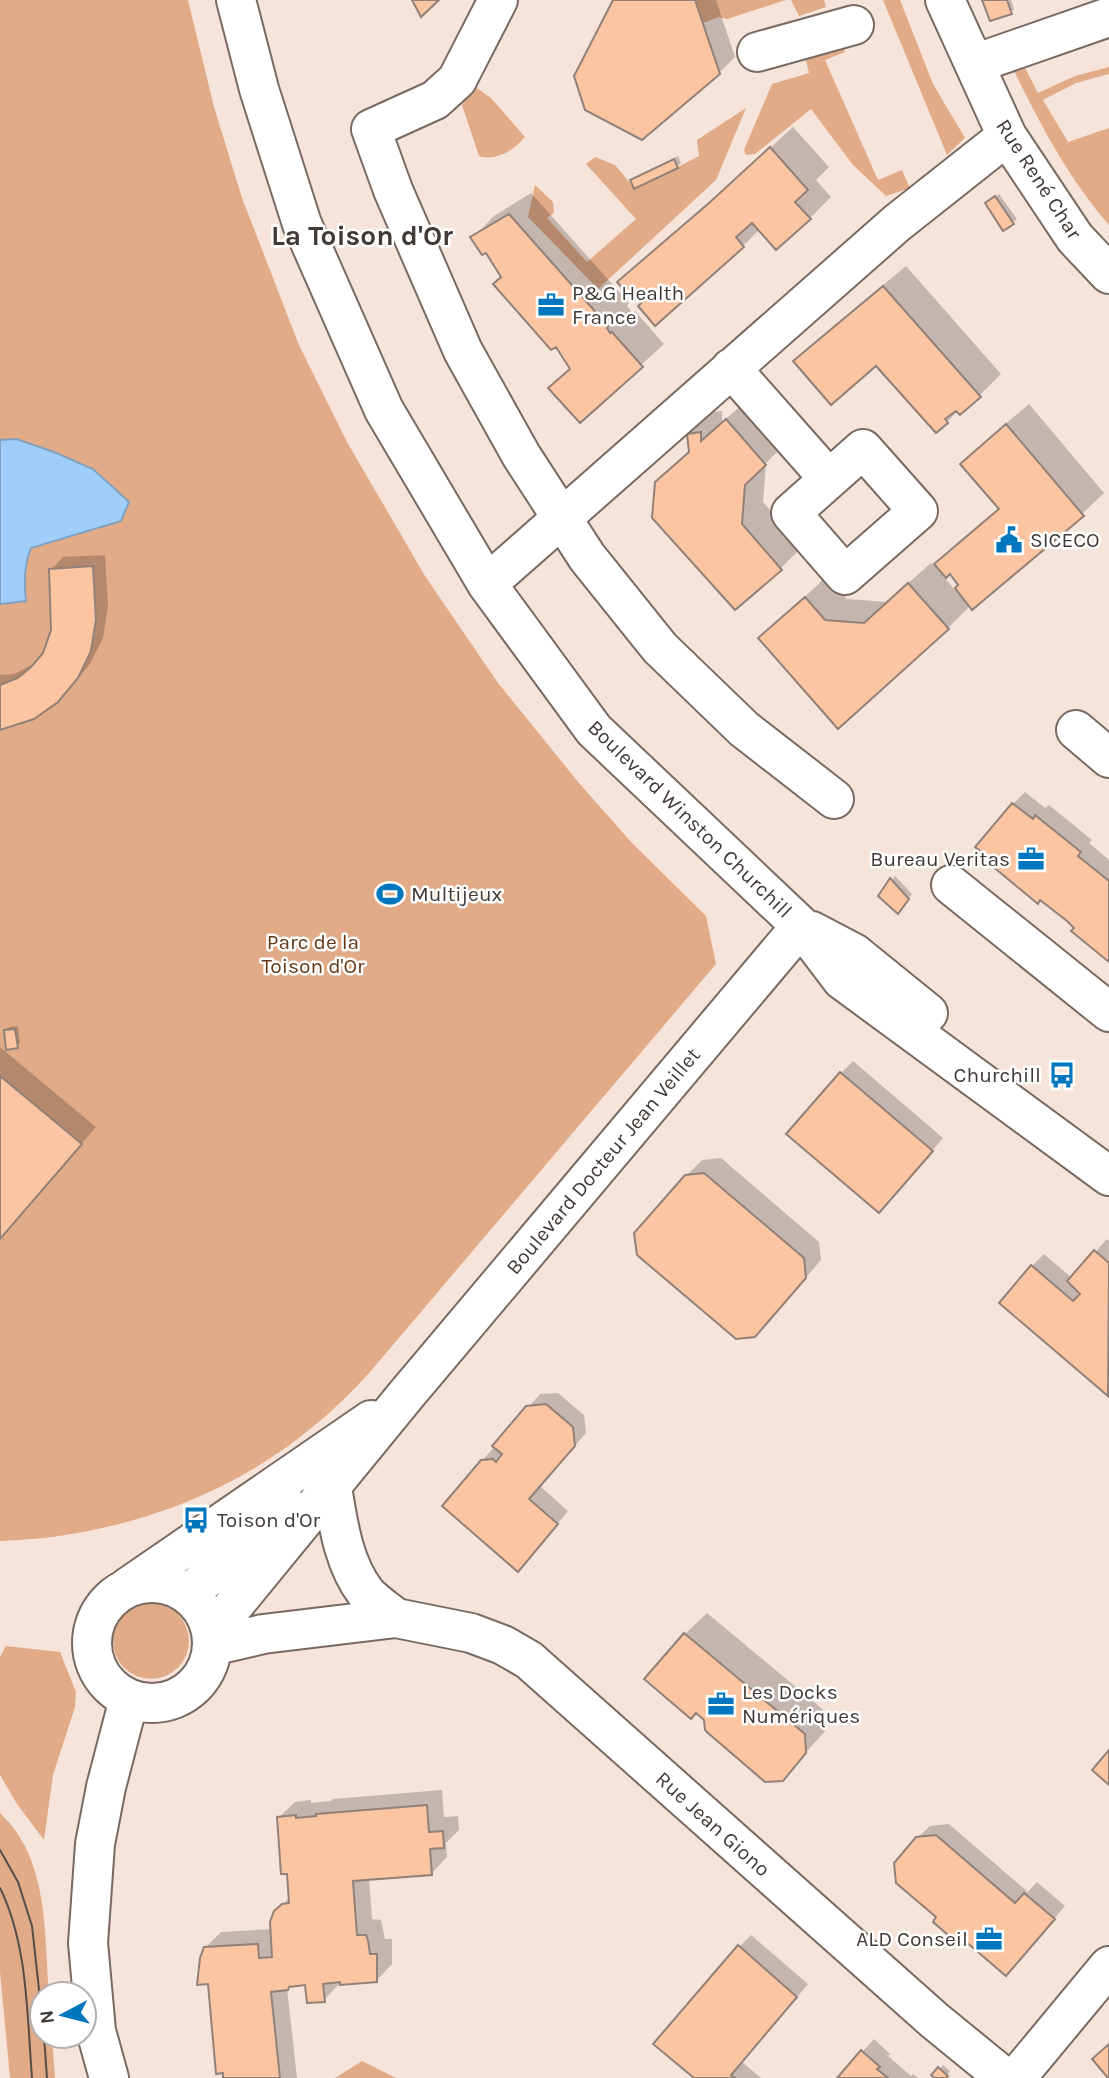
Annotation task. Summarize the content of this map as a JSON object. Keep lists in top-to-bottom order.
{
  "streets": {
    "street": [
      "Rue René Char",
      "Boulevard Winston Churchill",
      "Boulevard Docteur Jean Veillet",
      "Rue Jean Giono"
    ]
  },
  "crossings": [
    ["Boulevard Winston Churchill", "Boulevard Docteur Jean Veillet"],
    ["Boulevard Docteur Jean Veillet", "Rue Jean Giono"]
  ],
  "districts": ["La Toison d'Or"],
  "parks": ["Parc de la Toison d'Or"],
  "places": {
    "office": [
      "P&G Health France",
      "Bureau Veritas",
      "Les Docks Numériques",
      "ALD Conseil"
    ],
    "public building": ["SICECO"],
    "sports": ["Multijeux"],
    "bus stop": ["Churchill", "Toison d'Or"]
  },
  "north": "left"
}
